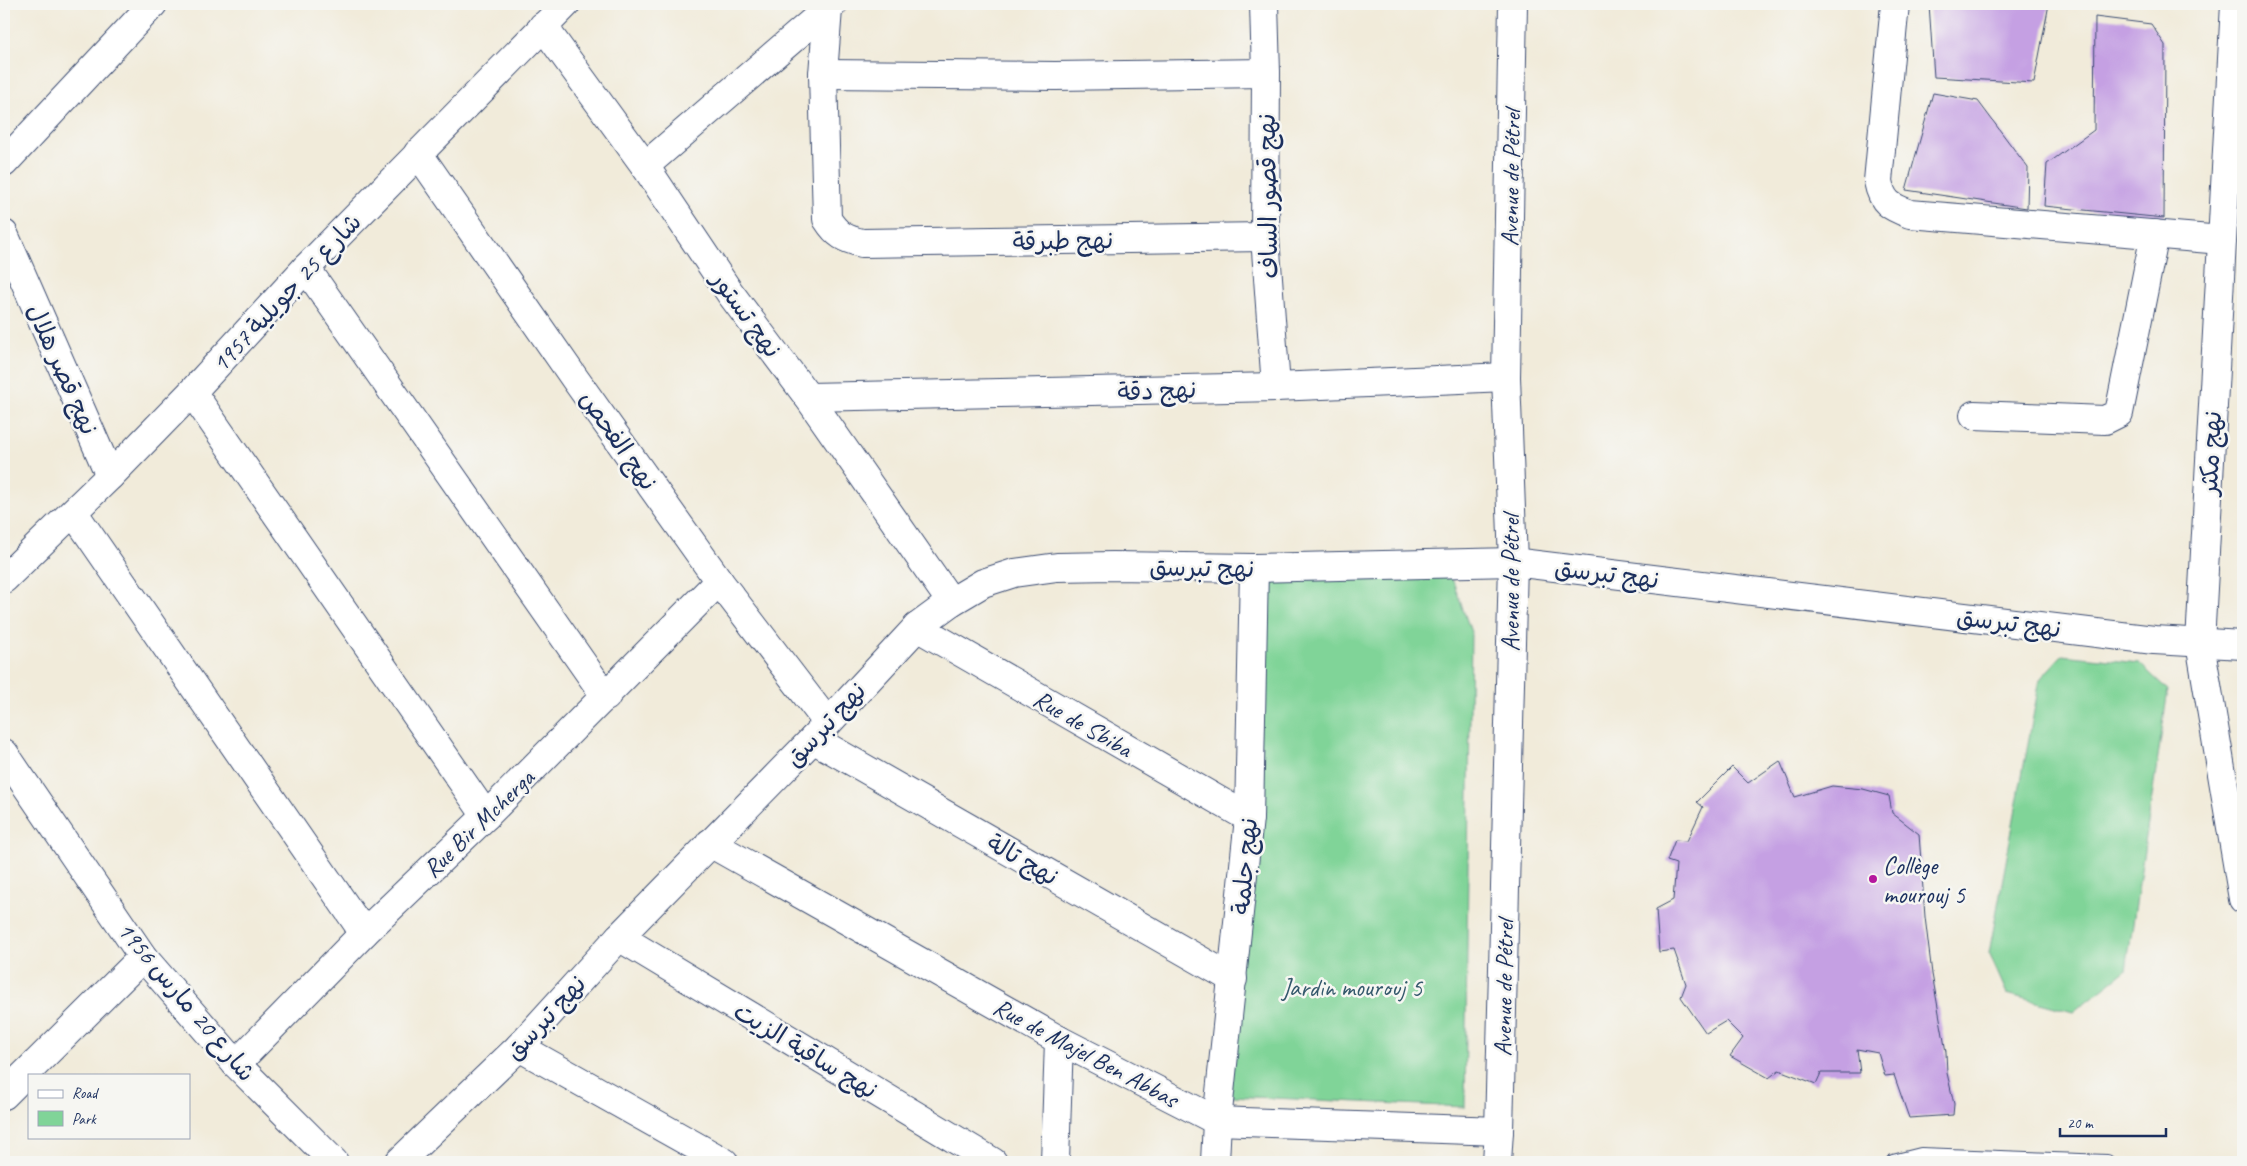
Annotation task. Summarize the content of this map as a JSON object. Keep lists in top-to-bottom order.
{
  "streets": {
    "street": [
      "Avenue de Pétrel",
      "نهج قصور الساف",
      "نهج طبرقة",
      "شارع 25 جويلية 1957",
      "نهج تستور",
      "نهج قصر هلال",
      "نهج دقة",
      "نهج الفحص",
      "نهج مكثر",
      "نهج تبرسق",
      "Rue de Sbiba",
      "Rue Bir Mcherga",
      "نهج تالة",
      "نهج جلمة",
      "شارع 20 مارس 1956",
      "نهج ساقية الزيت",
      "Rue de Majel Ben Abbas"
    ]
  },
  "crossings": [
    ["Avenue de Pétrel", "نهج دقة"],
    ["Avenue de Pétrel", "نهج تبرسق"],
    ["Avenue de Pétrel", "Rue de Majel Ben Abbas"],
    ["نهج قصور الساف", "نهج طبرقة"],
    ["نهج قصور الساف", "نهج دقة"],
    ["شارع 25 جويلية 1957", "نهج تستور"],
    ["شارع 25 جويلية 1957", "نهج قصر هلال"],
    ["شارع 25 جويلية 1957", "نهج الفحص"],
    ["نهج تستور", "نهج دقة"],
    ["نهج تستور", "نهج تبرسق"],
    ["نهج الفحص", "نهج تبرسق"],
    ["نهج الفحص", "Rue Bir Mcherga"],
    ["نهج الفحص", "نهج تالة"],
    ["نهج مكثر", "نهج تبرسق"],
    ["نهج تبرسق", "Rue de Sbiba"],
    ["نهج تبرسق", "نهج تالة"],
    ["نهج تبرسق", "نهج جلمة"],
    ["نهج تبرسق", "نهج ساقية الزيت"],
    ["نهج تبرسق", "Rue de Majel Ben Abbas"],
    ["Rue de Sbiba", "نهج جلمة"],
    ["Rue Bir Mcherga", "شارع 20 مارس 1956"],
    ["نهج تالة", "نهج جلمة"],
    ["نهج جلمة", "Rue de Majel Ben Abbas"]
  ],
  "parks": ["Jardin mourouj 5"],
  "places": ["Collège mourouj 5"],
  "legend": ["Road", "Park"],
  "scale_bar": "20 m"
}
